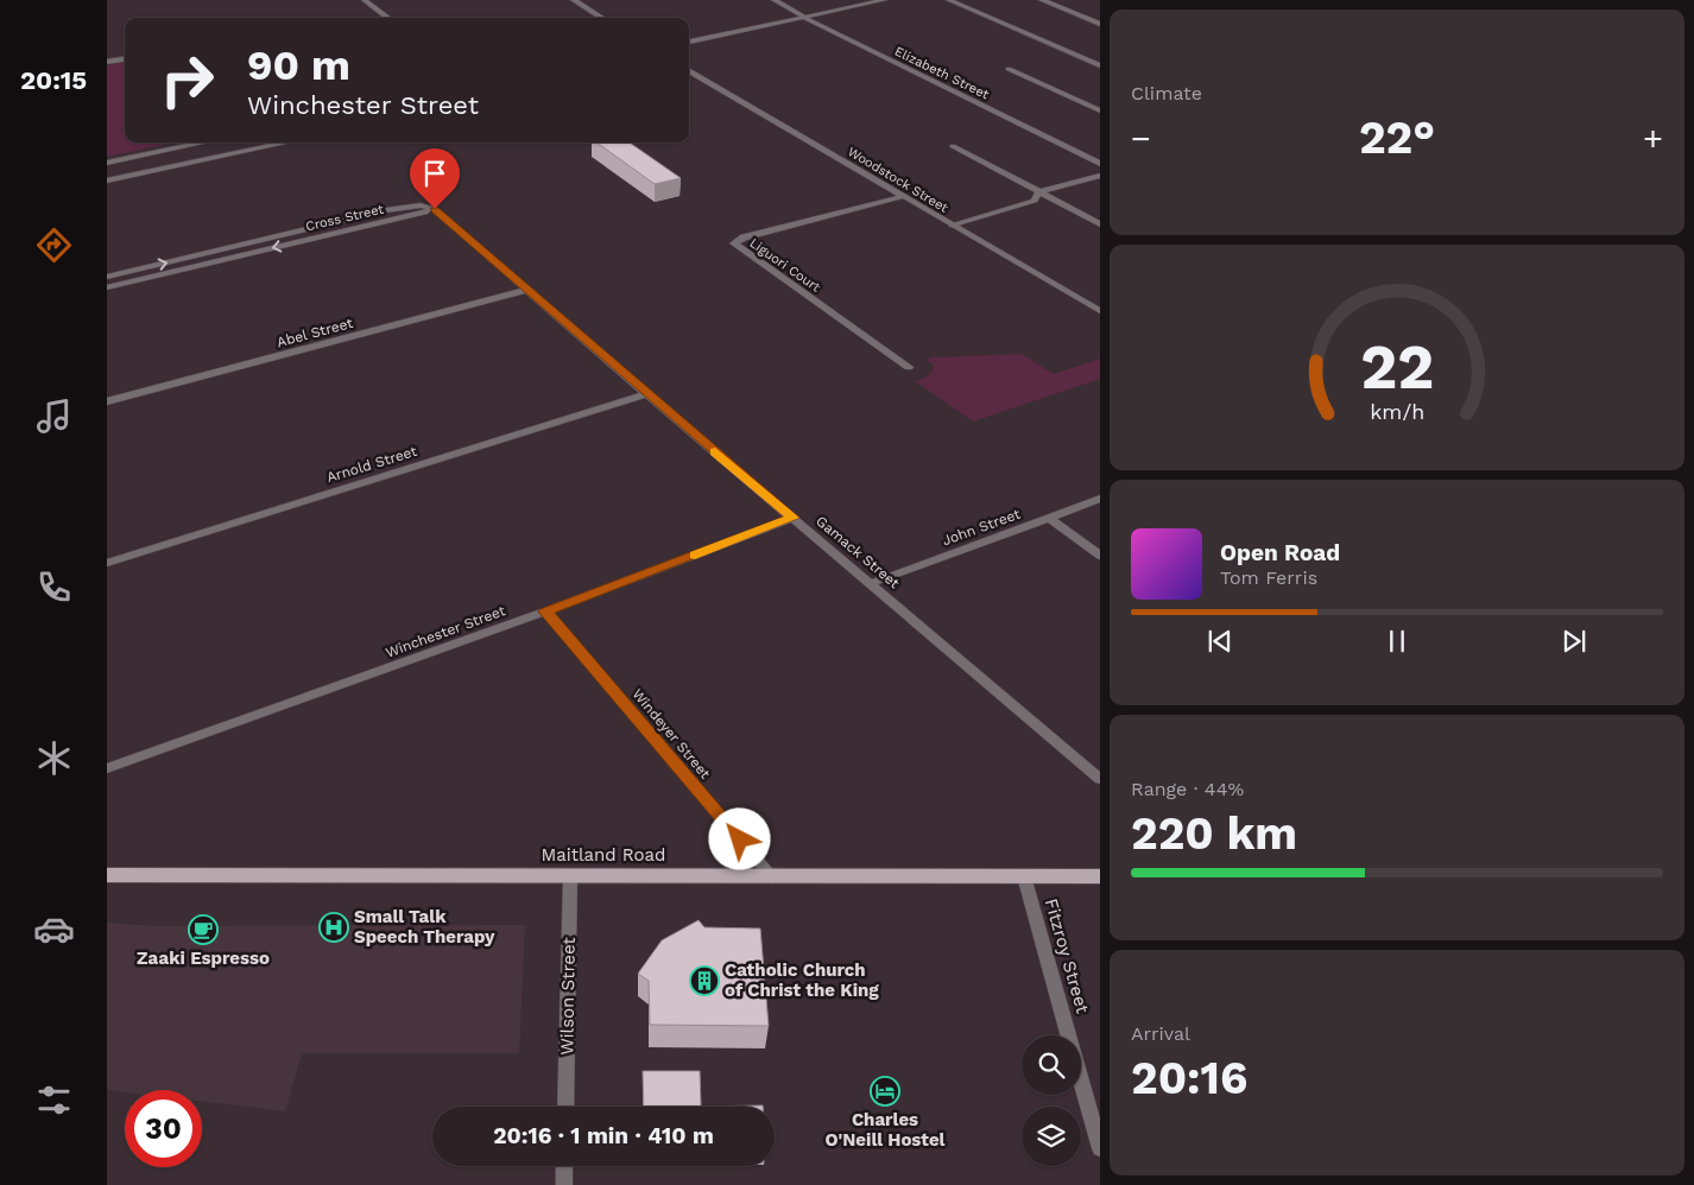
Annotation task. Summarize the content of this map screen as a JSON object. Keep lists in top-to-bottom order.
{
  "streets": {
    "main road": ["Maitland Road"],
    "street": [
      "Elizabeth Street",
      "Woodstock Street",
      "Cross Street",
      "Liguori Court",
      "Abel Street",
      "Arnold Street",
      "John Street",
      "Gamack Street",
      "Winchester Street",
      "Windeyer Street",
      "Fitzroy Street",
      "Wilson Street"
    ]
  },
  "crossings": [
    ["Woodstock Street", "Liguori Court"],
    ["Cross Street", "Gamack Street"],
    ["Abel Street", "Gamack Street"],
    ["Arnold Street", "Gamack Street"],
    ["John Street", "Gamack Street"],
    ["Gamack Street", "Winchester Street"],
    ["Winchester Street", "Windeyer Street"],
    ["Windeyer Street", "Maitland Road"],
    ["Maitland Road", "Fitzroy Street"],
    ["Maitland Road", "Wilson Street"]
  ],
  "places": {
    "hospital": ["Small Talk Speech Therapy"],
    "cafe": ["Zaaki Espresso"],
    "building": ["Catholic Church of Christ the King"],
    "hotel": ["Charles O'Neill Hostel"]
  },
  "page": {
    "tabs": "20:15",
    "tile": [
      "Climate",
      ["Range · 44%", "220 km"],
      ["Arrival", "20:16"]
    ],
    "turn": ["90 m", "Winchester Street"],
    "heat": ["−", "22°", "+"],
    "song": ["Open Road", "Tom Ferris"],
    "limit": "30",
    "trip": "20:16 · 1 min · 410 m",
    "gauge": ["22", "km/h"]
  }
}
